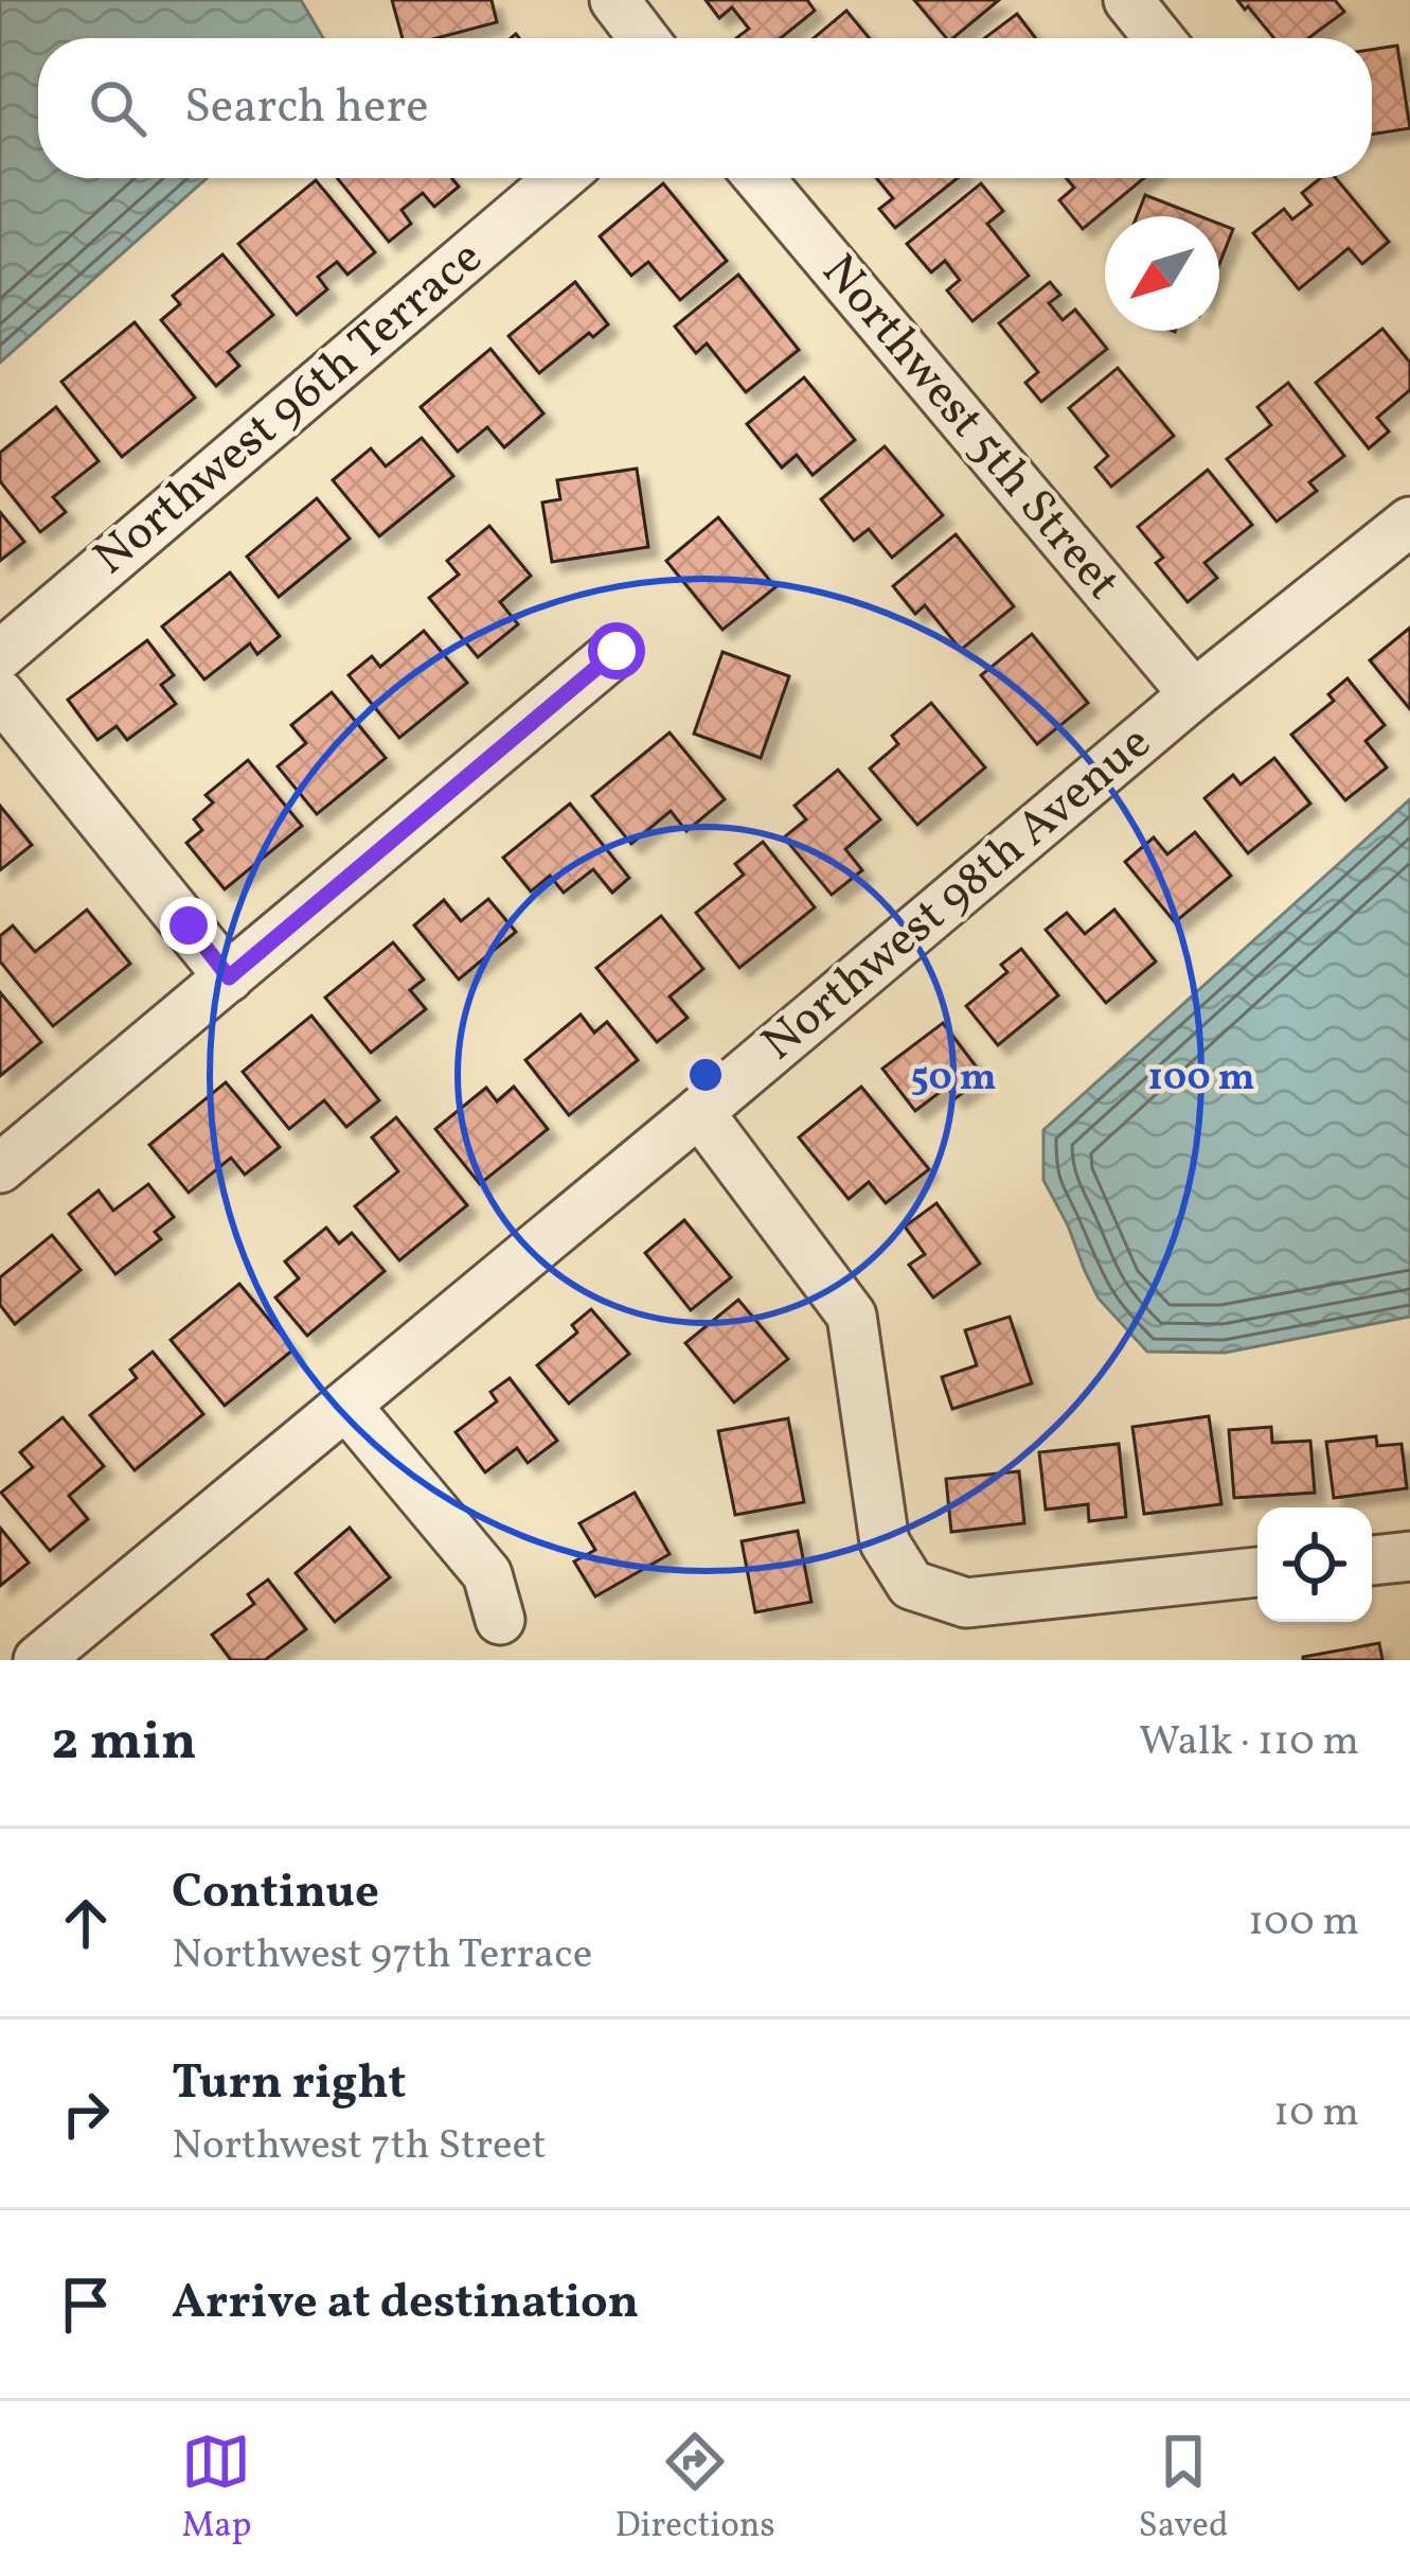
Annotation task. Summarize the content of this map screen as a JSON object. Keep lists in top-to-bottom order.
{
  "streets": {
    "street": ["Northwest 96th Terrace", "Northwest 5th Street", "Northwest 98th Avenue"]
  },
  "crossings": [
    ["Northwest 5th Street", "Northwest 98th Avenue"]
  ],
  "north": "bottom left",
  "page": {
    "search": "Search here",
    "heading": ["2 min", "Walk · 110 m"],
    "list": [
      ["Continue", "Northwest 97th Terrace", "100 m"],
      ["Turn right", "Northwest 7th Street", "10 m"],
      "Arrive at destination"
    ],
    "nav": ["Map", "Directions", "Saved"]
  },
  "rings": ["50 m", "100 m"]
}
